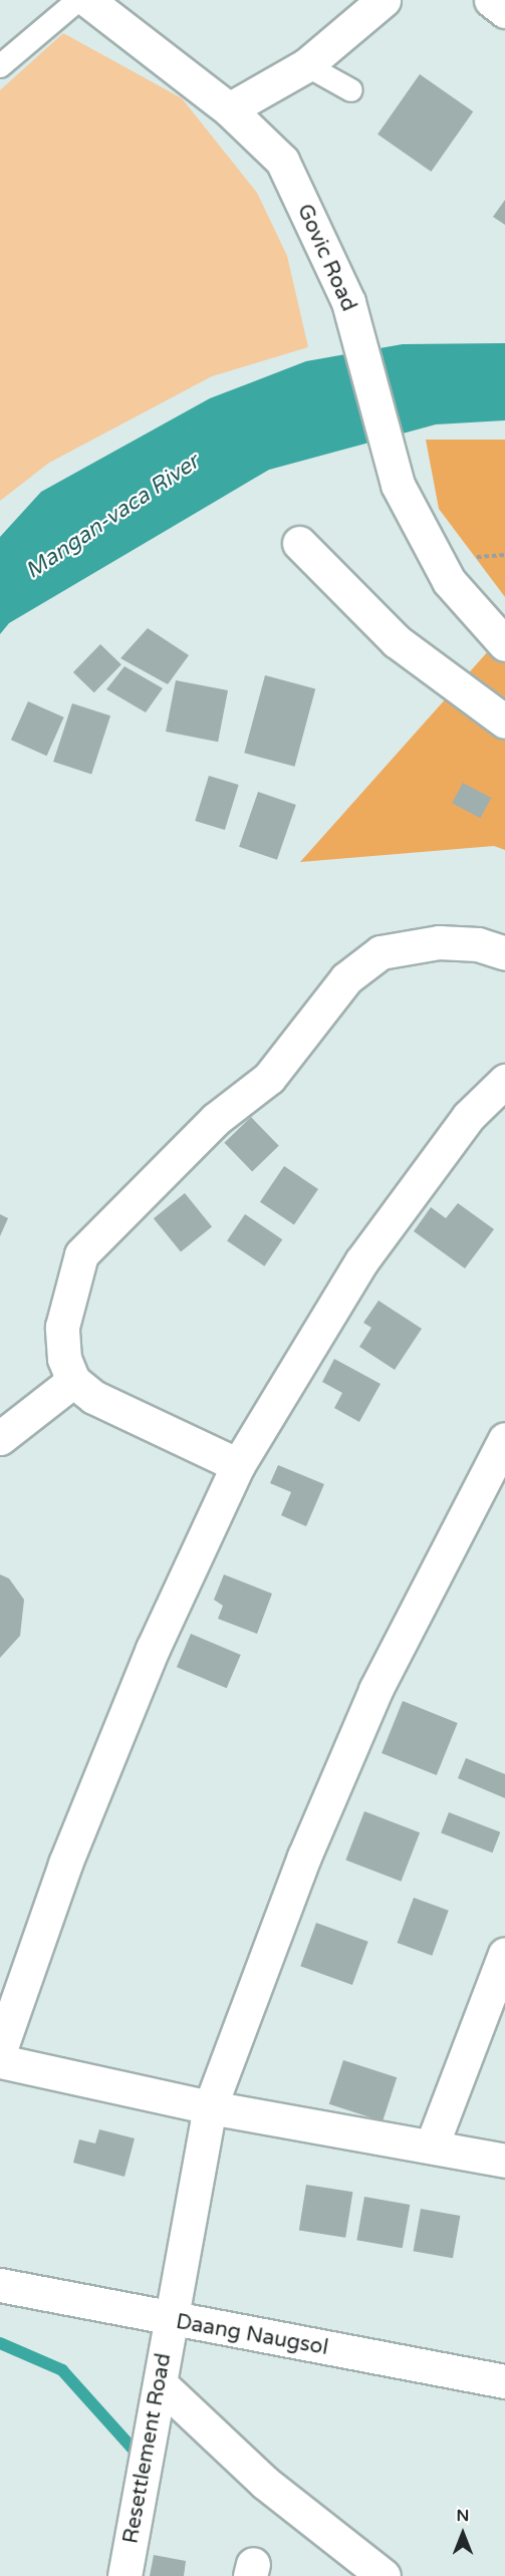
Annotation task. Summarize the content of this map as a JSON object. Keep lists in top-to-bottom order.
{
  "streets": {
    "street": ["Govic Road", "Daang Naugsol", "Resettlement Road"]
  },
  "crossings": [
    ["Daang Naugsol", "Resettlement Road"]
  ],
  "water": ["Mangan-vaca River"],
  "north": "top"
}
